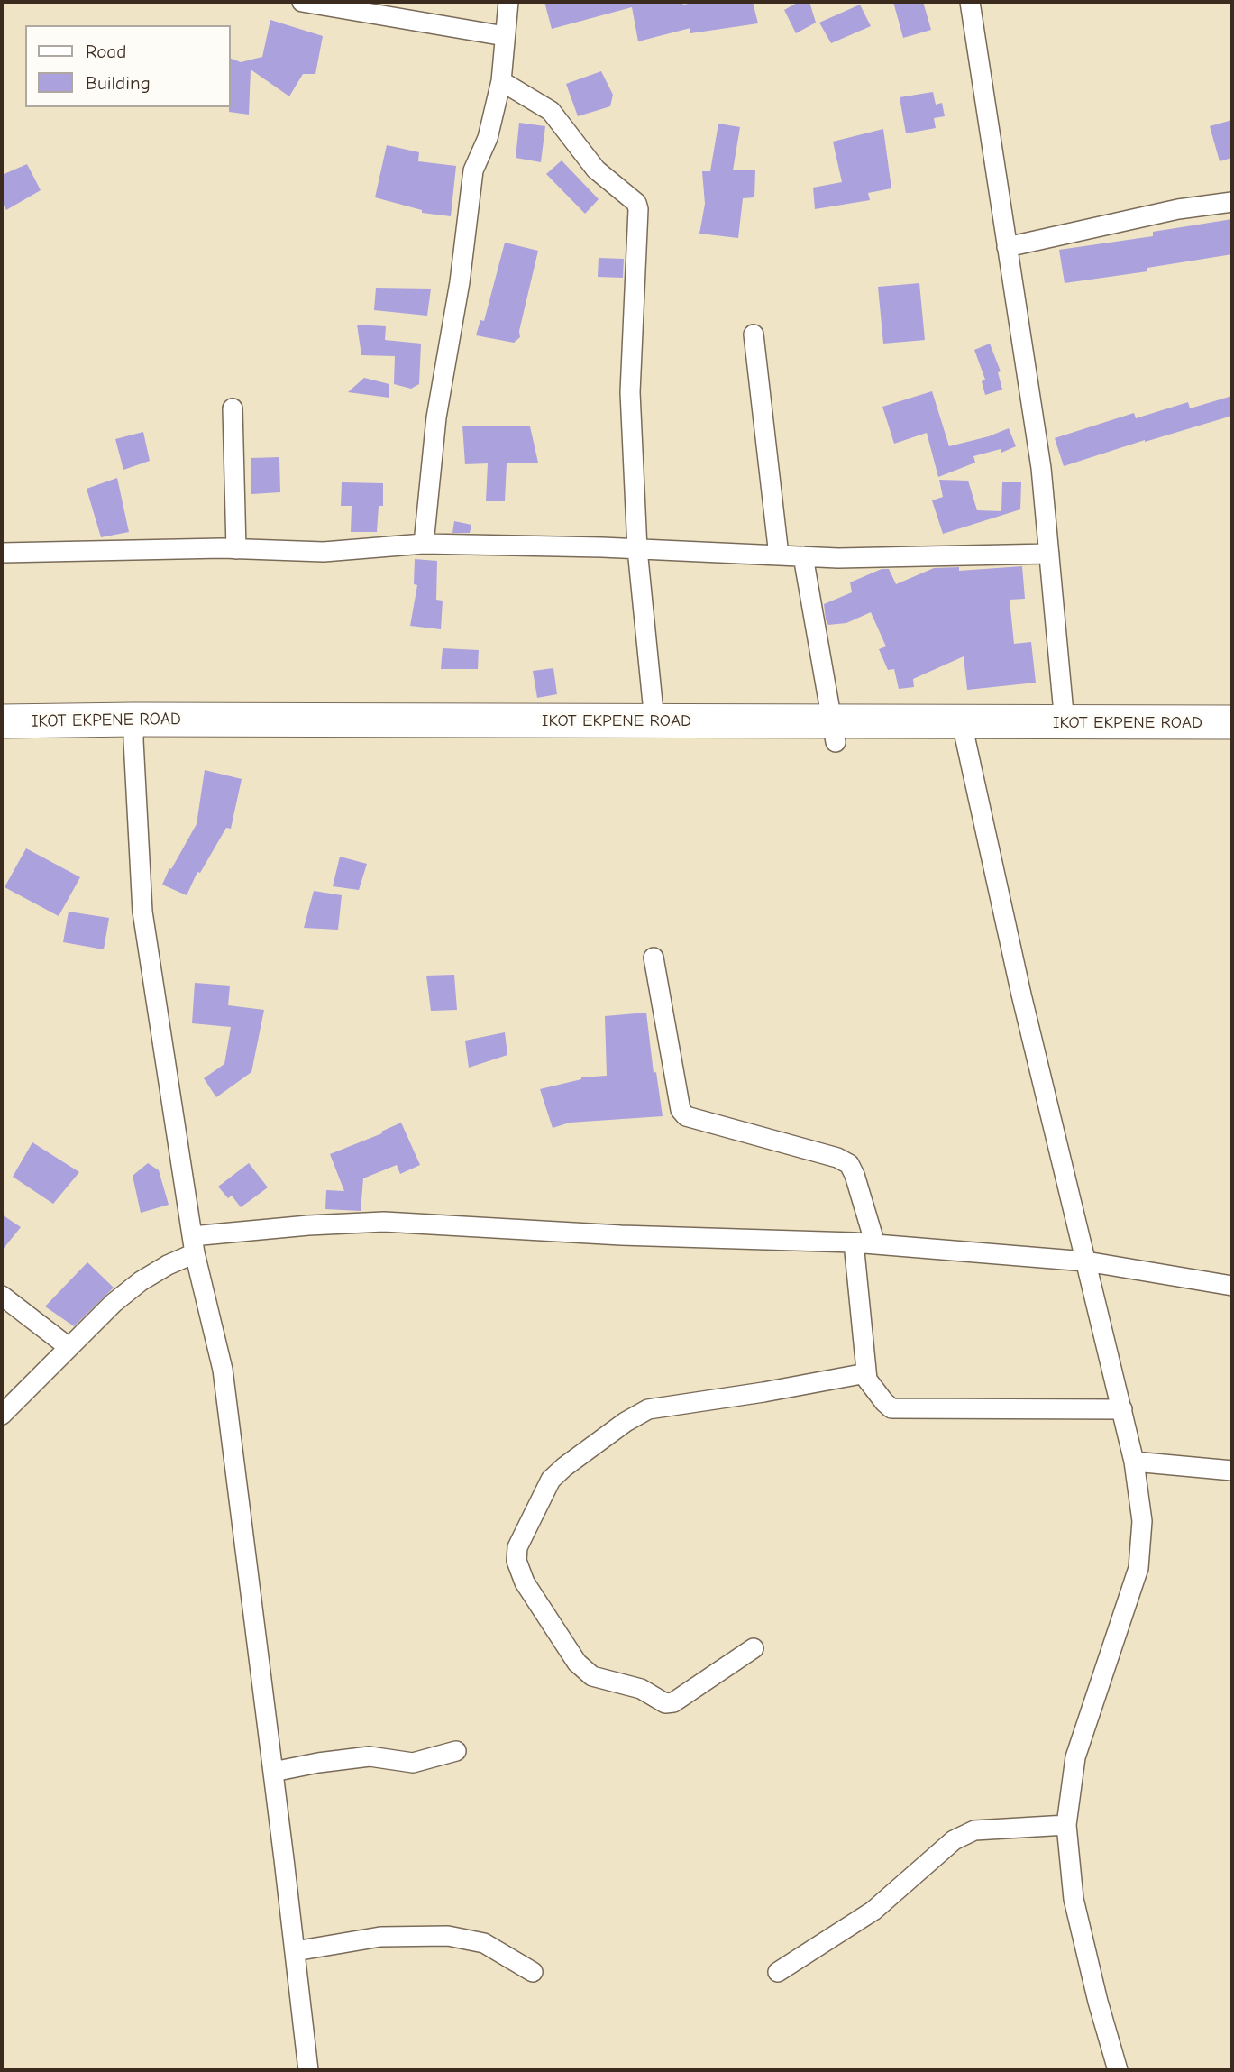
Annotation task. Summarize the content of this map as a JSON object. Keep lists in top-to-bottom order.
{
  "streets": {
    "highway": ["IKOT EKPENE ROAD"]
  },
  "legend": ["Road", "Building"]
}
